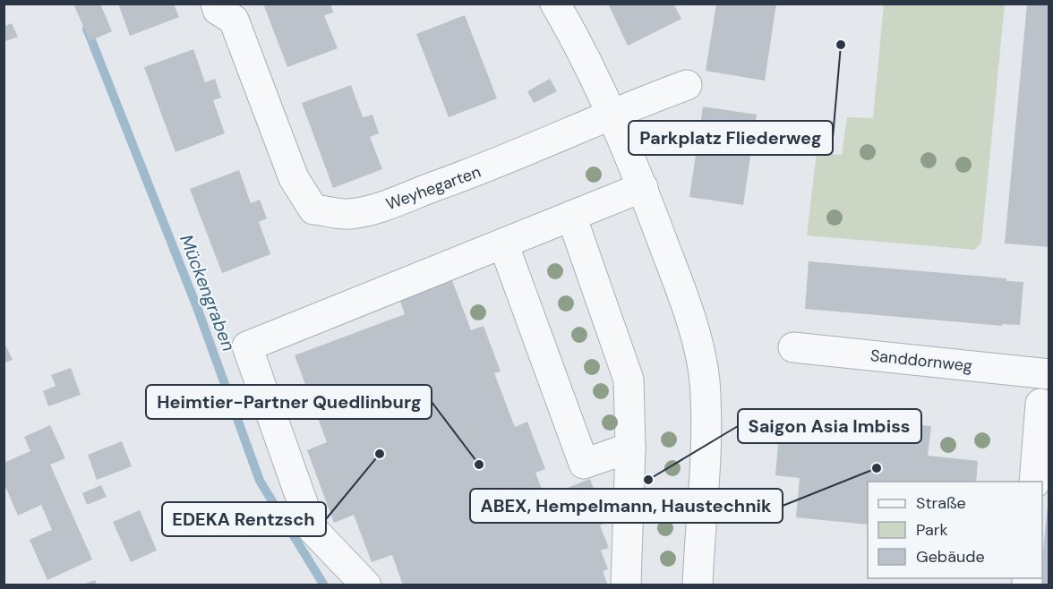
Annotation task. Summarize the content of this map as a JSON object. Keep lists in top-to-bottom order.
{
  "streets": {
    "street": ["Weyhegarten", "Sanddornweg"]
  },
  "water": ["Mückengraben"],
  "places": [
    "Parkplatz Fliederweg",
    "EDEKA Rentzsch",
    "Heimtier-Partner Quedlinburg",
    "ABEX, Hempelmann, Haustechnik",
    "Saigon Asia Imbiss"
  ],
  "legend": ["Straße", "Park", "Gebäude"]
}
